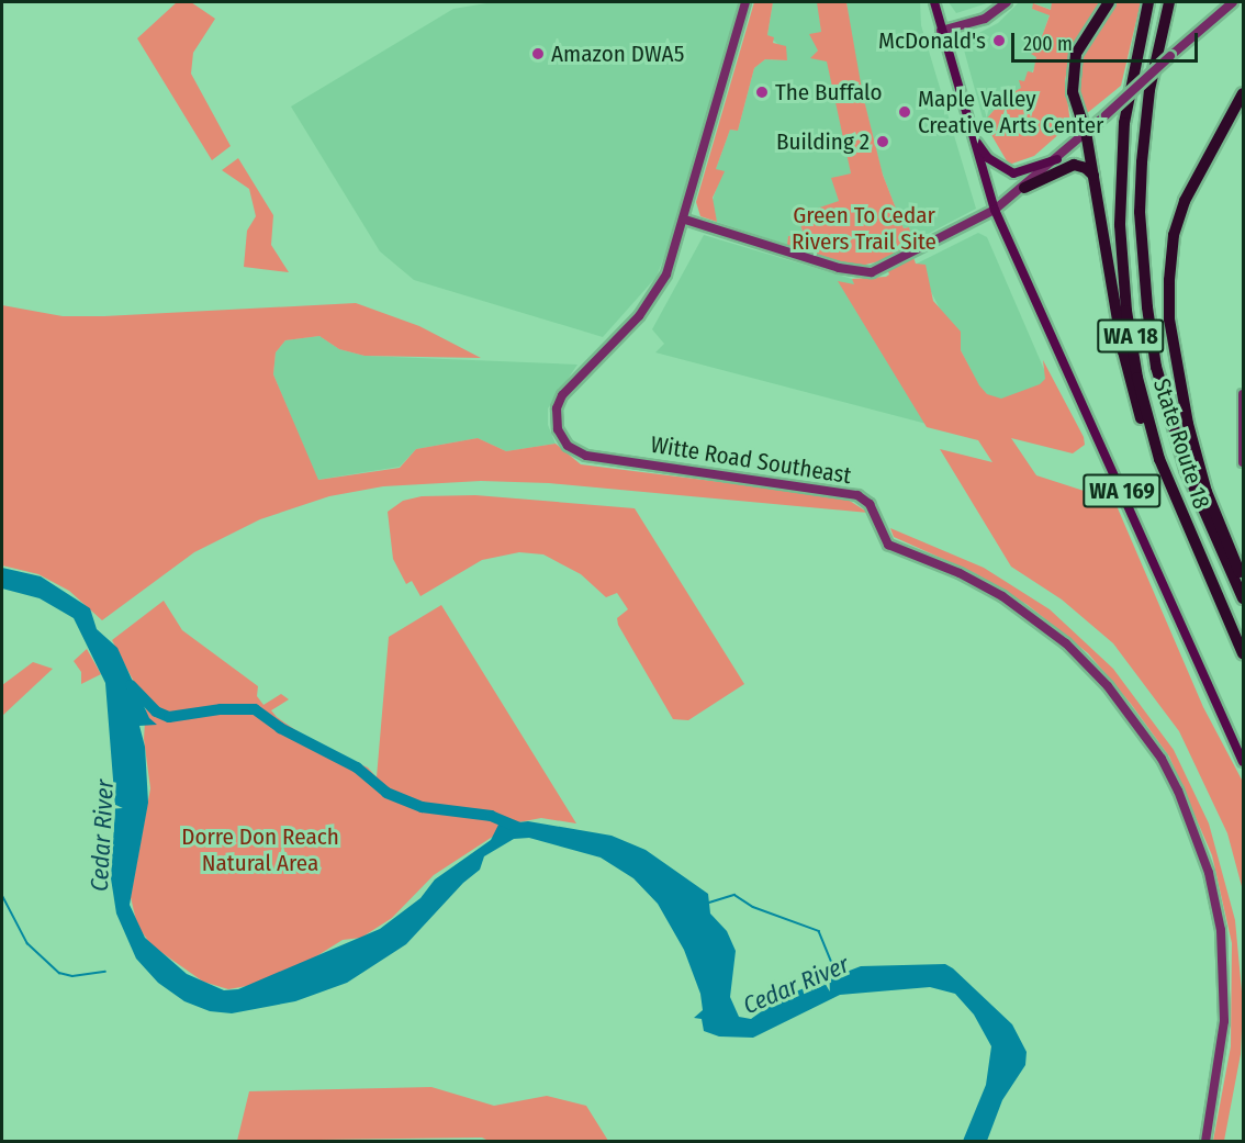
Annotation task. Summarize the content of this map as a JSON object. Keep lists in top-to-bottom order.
{
  "streets": {
    "highway": ["WA 18", "State Route 18"],
    "main road": ["WA 169"],
    "street": ["Witte Road Southeast"]
  },
  "water": ["Cedar River"],
  "parks": ["Green To Cedar Rivers Trail Site", "Dorre Don Reach Natural Area"],
  "places": [
    "McDonald's",
    "Amazon DWA5",
    "The Buffalo",
    "Maple Valley Creative Arts Center",
    "Building 2"
  ],
  "scale_bar": "200 m"
}
